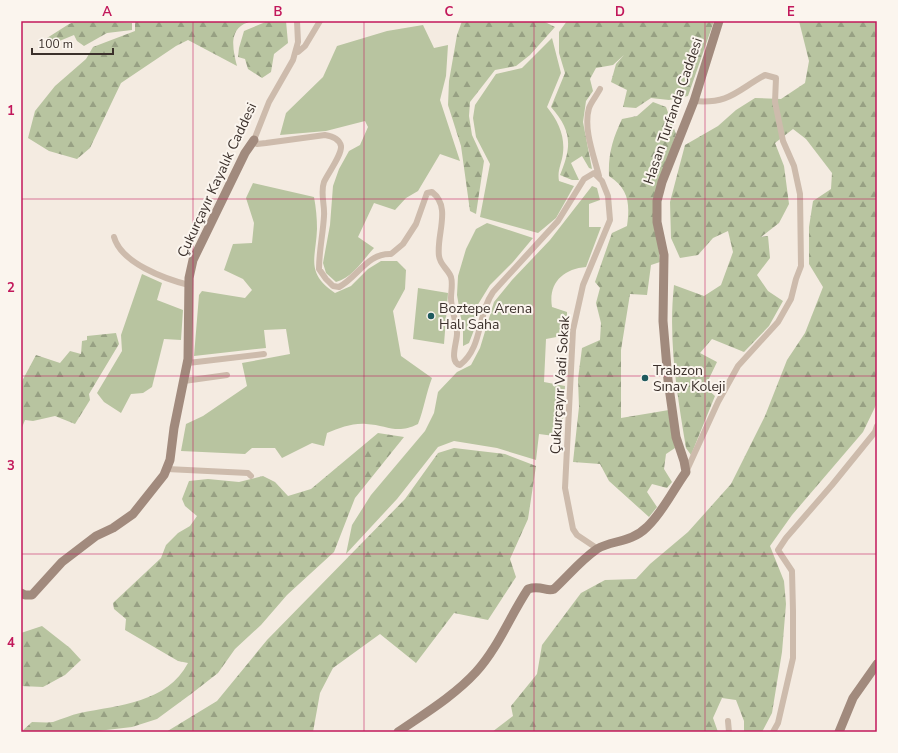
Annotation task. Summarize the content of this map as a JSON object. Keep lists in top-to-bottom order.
{
  "streets": {
    "street": ["Hasan Turfanda Caddesi", "Çukurçayır Kayalık Caddesi", "Çukurçayır Vadi Sokak"]
  },
  "places": ["Boztepe Arena Halı Saha", "Trabzon Sınav Koleji"],
  "scale_bar": "100 m",
  "grid": {
    "columns": [
      "A",
      "B",
      "C",
      "D",
      "E"
    ],
    "rows": [
      "1",
      "2",
      "3",
      "4"
    ]
  }
}
